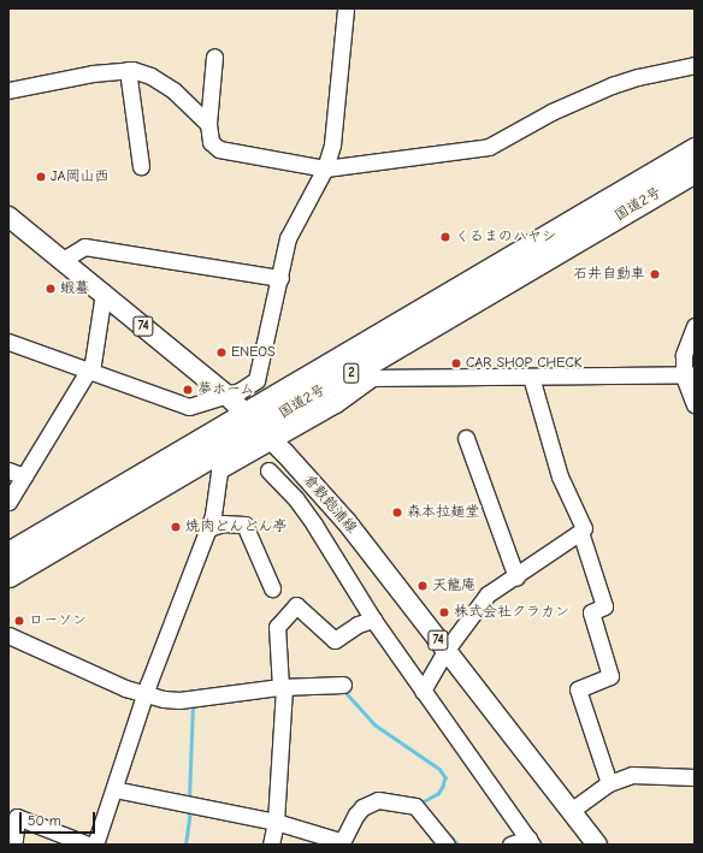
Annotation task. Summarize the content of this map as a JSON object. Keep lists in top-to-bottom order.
{
  "streets": {
    "highway": ["国道2号", "2"],
    "main road": ["74", "倉敷飽浦線"]
  },
  "crossings": [
    ["国道2号", "倉敷飽浦線"]
  ],
  "places": [
    "JA岡山西",
    "くるまのハヤシ",
    "石井自動車",
    "蝦蟇",
    "ENEOS",
    "CAR SHOP CHECK",
    "夢ホーム",
    "森本拉麺堂",
    "焼肉どんどん亭",
    "天龍庵",
    "株式会社クラカン",
    "ローソン"
  ],
  "scale_bar": "50 m"
}
